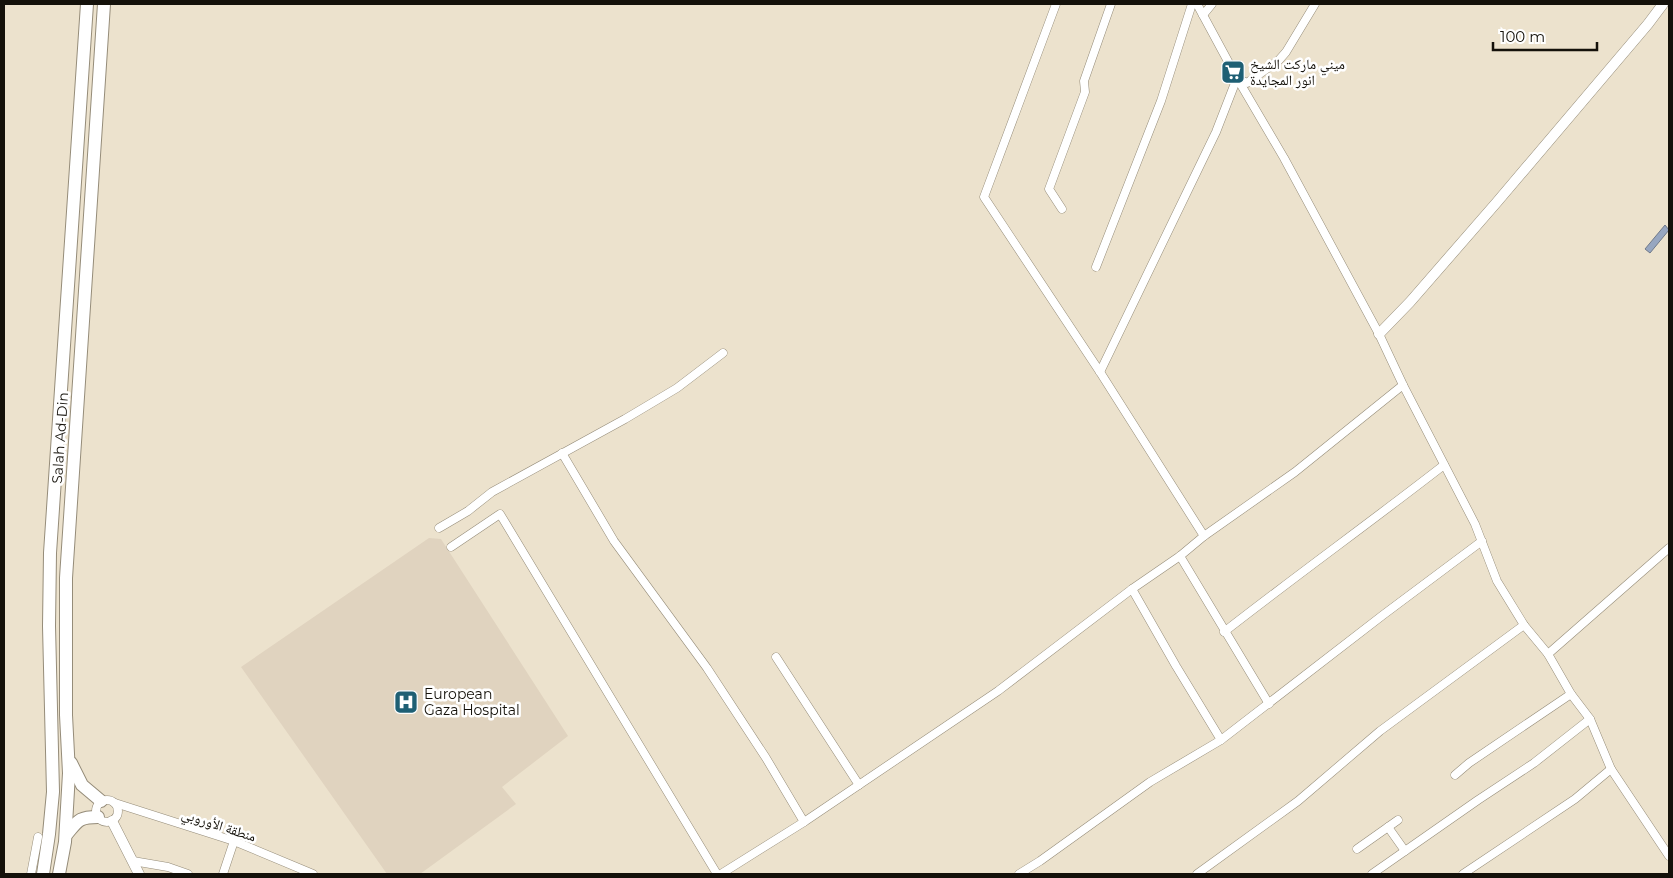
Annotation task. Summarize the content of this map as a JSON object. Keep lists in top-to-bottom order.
{
  "streets": {
    "highway": ["Salah Ad-Din"],
    "street": ["منطقة الأوروبي"]
  },
  "places": {
    "supermarket": ["ميني ماركت الشيخ انور المجايدة"],
    "hospital": ["European Gaza Hospital"]
  },
  "scale_bar": "100 m"
}
